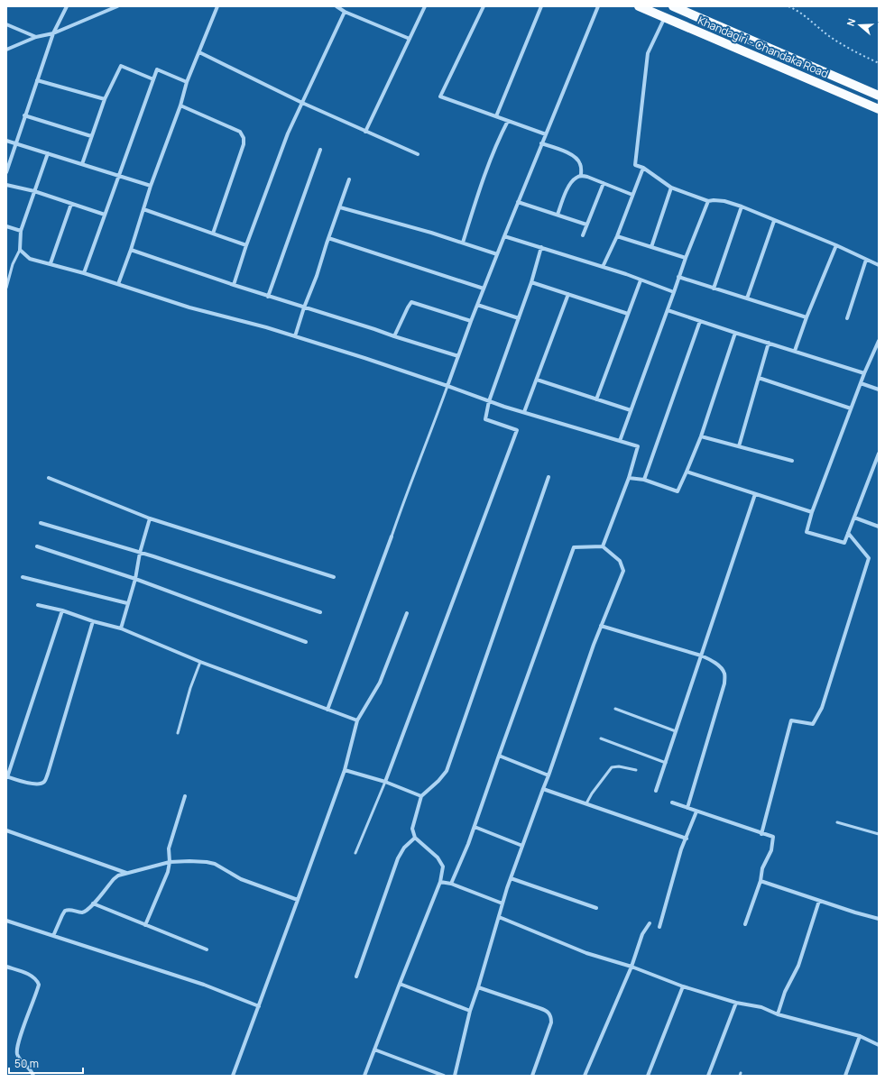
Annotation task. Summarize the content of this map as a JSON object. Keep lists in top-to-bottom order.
{
  "streets": {
    "main road": ["Khandagiri - Chandaka Road"]
  },
  "scale_bar": "50 m",
  "north": "left"
}
